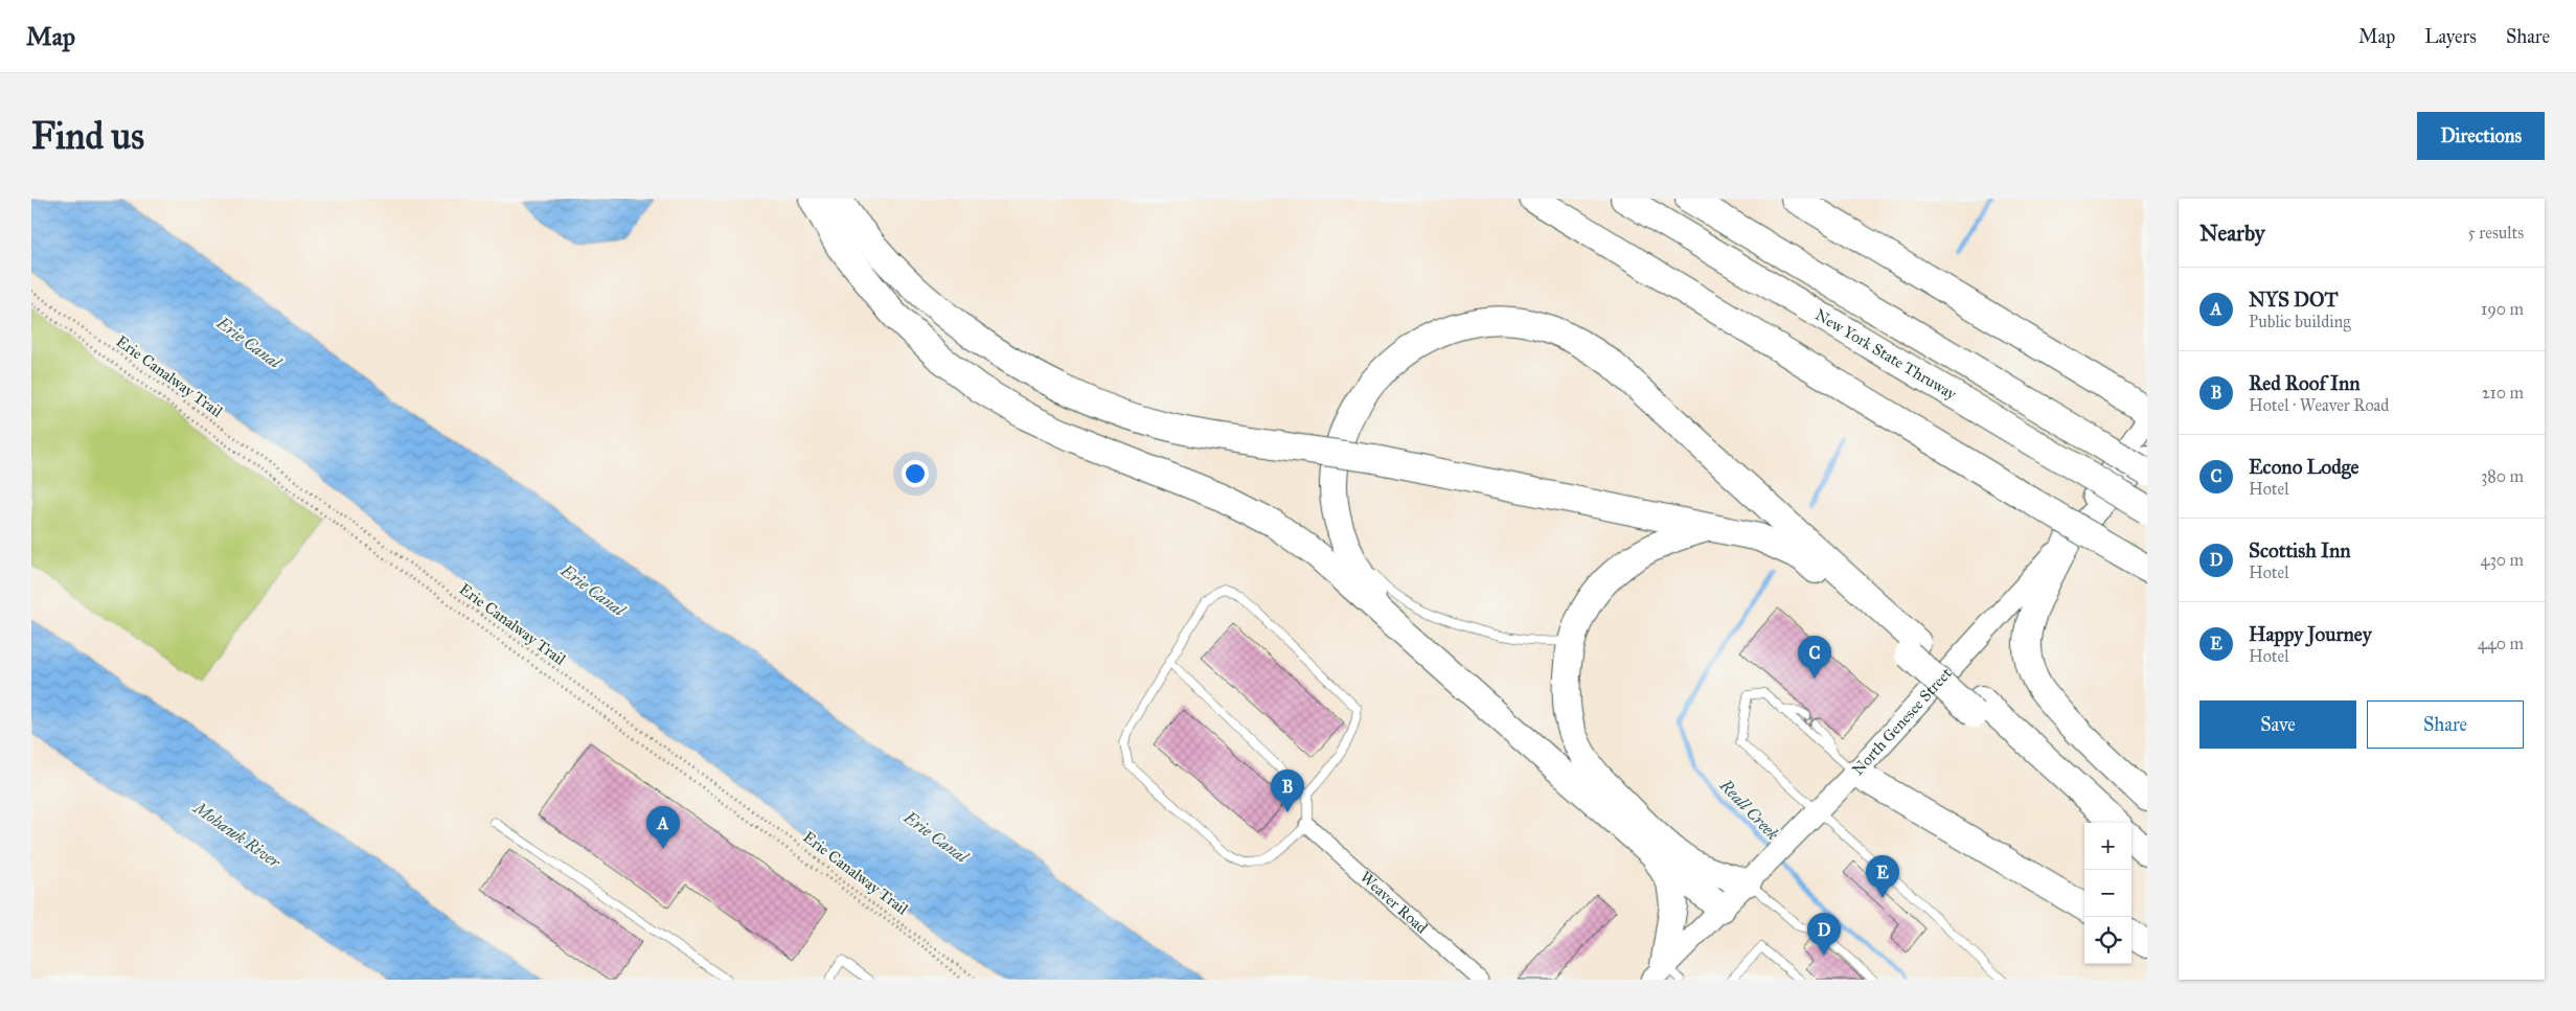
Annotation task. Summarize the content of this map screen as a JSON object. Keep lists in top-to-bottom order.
{
  "streets": {
    "highway": ["New York State Thruway", "North Genesee Street"],
    "street": ["Weaver Road"],
    "path": ["Erie Canalway Trail"]
  },
  "water": ["Erie Canal", "Reall Creek", "Mohawk River"],
  "page": {
    "header": "Map",
    "nav": ["Map", "Layers", "Share"],
    "buttons": [
      "Directions",
      ["Save", "Share"]
    ],
    "title": "Find us",
    "heading": ["Nearby", "5 results"],
    "list": [
      {
        "mark": "A",
        "name": "NYS DOT",
        "note": "Public building",
        "value": "190 m"
      },
      {
        "mark": "B",
        "name": "Red Roof Inn",
        "note": "Hotel · Weaver Road",
        "value": "210 m"
      },
      {
        "mark": "C",
        "name": "Econo Lodge",
        "note": "Hotel",
        "value": "380 m"
      },
      {
        "mark": "D",
        "name": "Scottish Inn",
        "note": "Hotel",
        "value": "430 m"
      },
      {
        "mark": "E",
        "name": "Happy Journey",
        "note": "Hotel",
        "value": "440 m"
      }
    ],
    "pins": [
      "C",
      "B",
      "A",
      "E",
      "D"
    ],
    "map_buttons": ["+", "−"]
  }
}
